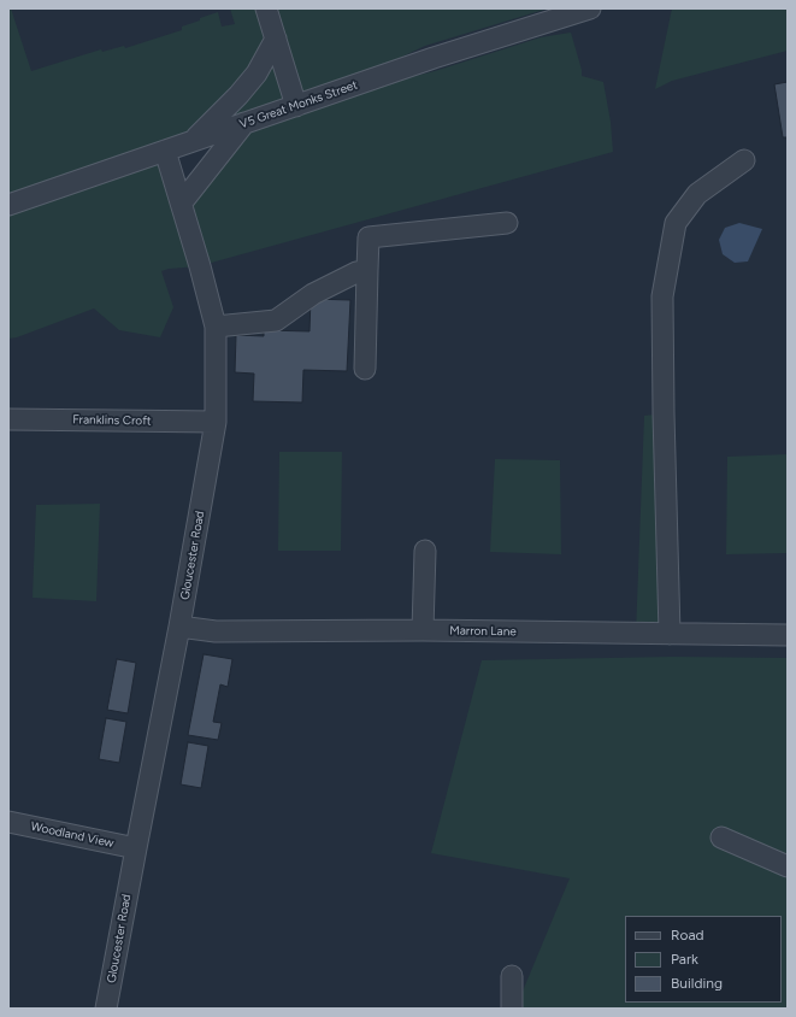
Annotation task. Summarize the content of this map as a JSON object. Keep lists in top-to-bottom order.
{
  "streets": {
    "street": [
      "V5 Great Monks Street",
      "Franklins Croft",
      "Gloucester Road",
      "Marron Lane",
      "Woodland View"
    ]
  },
  "crossings": [
    ["V5 Great Monks Street", "Gloucester Road"],
    ["Franklins Croft", "Gloucester Road"],
    ["Gloucester Road", "Marron Lane"],
    ["Gloucester Road", "Woodland View"]
  ],
  "legend": ["Road", "Park", "Building"]
}
